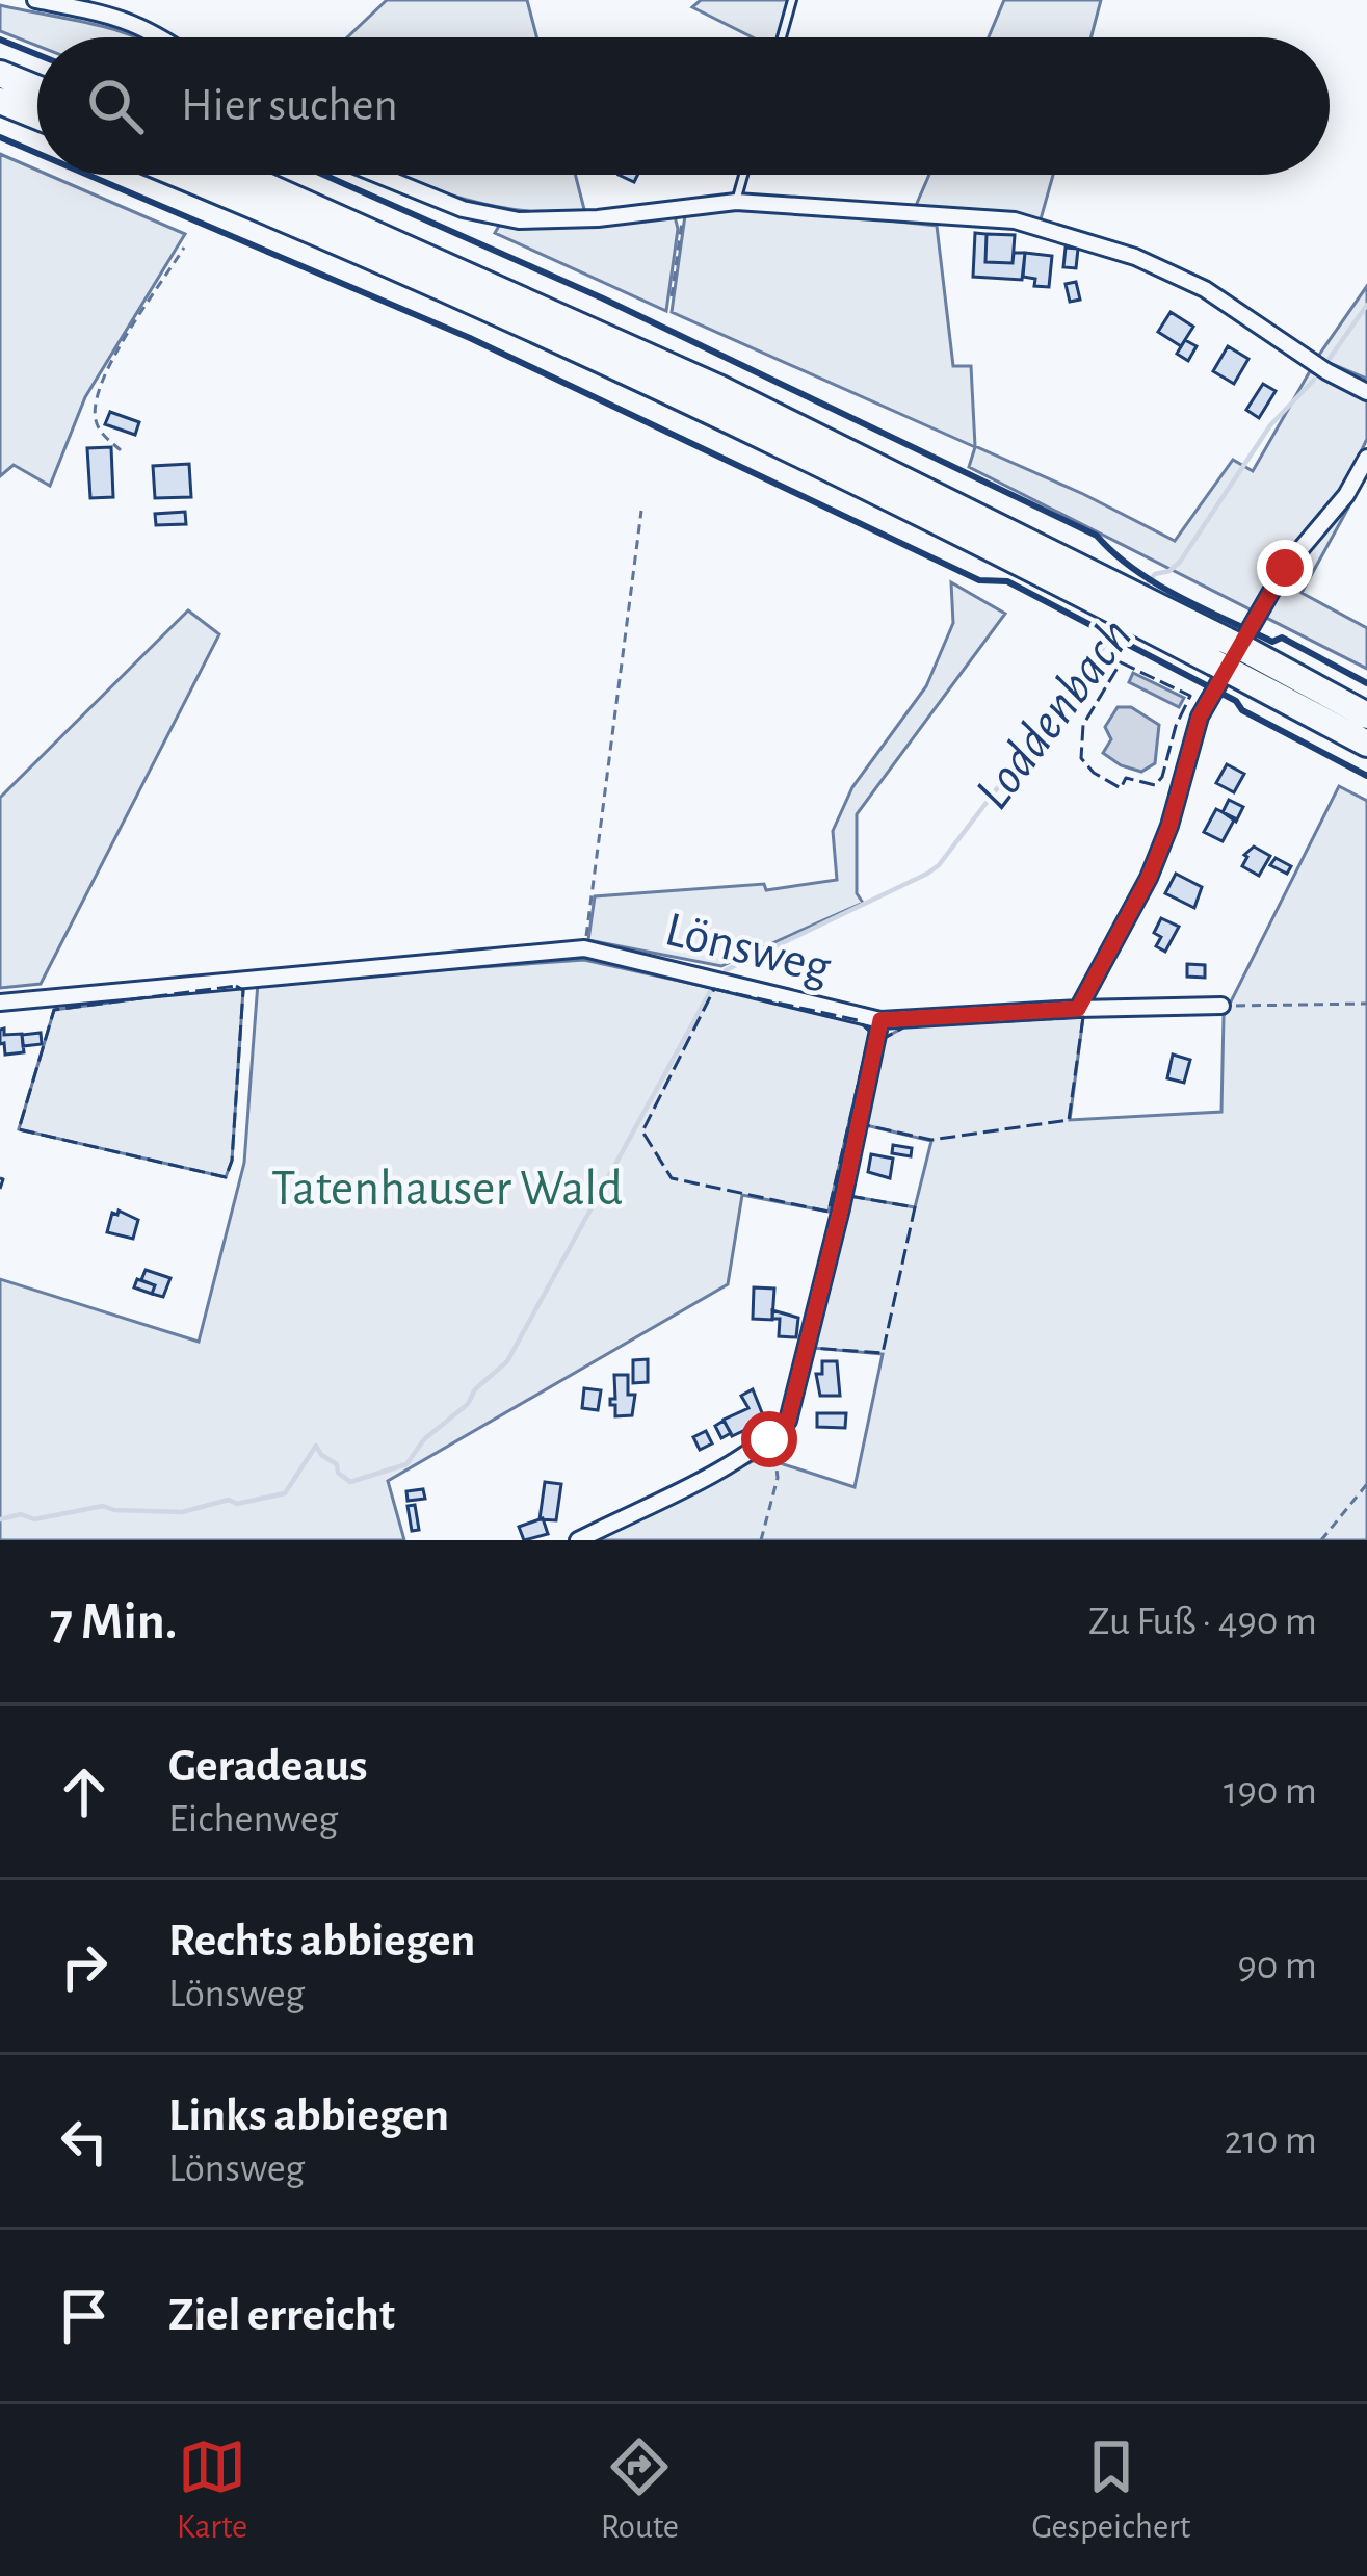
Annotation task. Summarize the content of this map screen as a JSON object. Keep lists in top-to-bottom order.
{
  "streets": {
    "street": ["Lönsweg"]
  },
  "water": ["Loddenbach"],
  "parks": ["Tatenhauser Wald"],
  "page": {
    "search": "Hier suchen",
    "heading": ["7 Min.", "Zu Fuß · 490 m"],
    "list": [
      ["Geradeaus", "Eichenweg", "190 m"],
      ["Rechts abbiegen", "Lönsweg", "90 m"],
      ["Links abbiegen", "Lönsweg", "210 m"],
      "Ziel erreicht"
    ],
    "nav": ["Karte", "Route", "Gespeichert"]
  }
}
